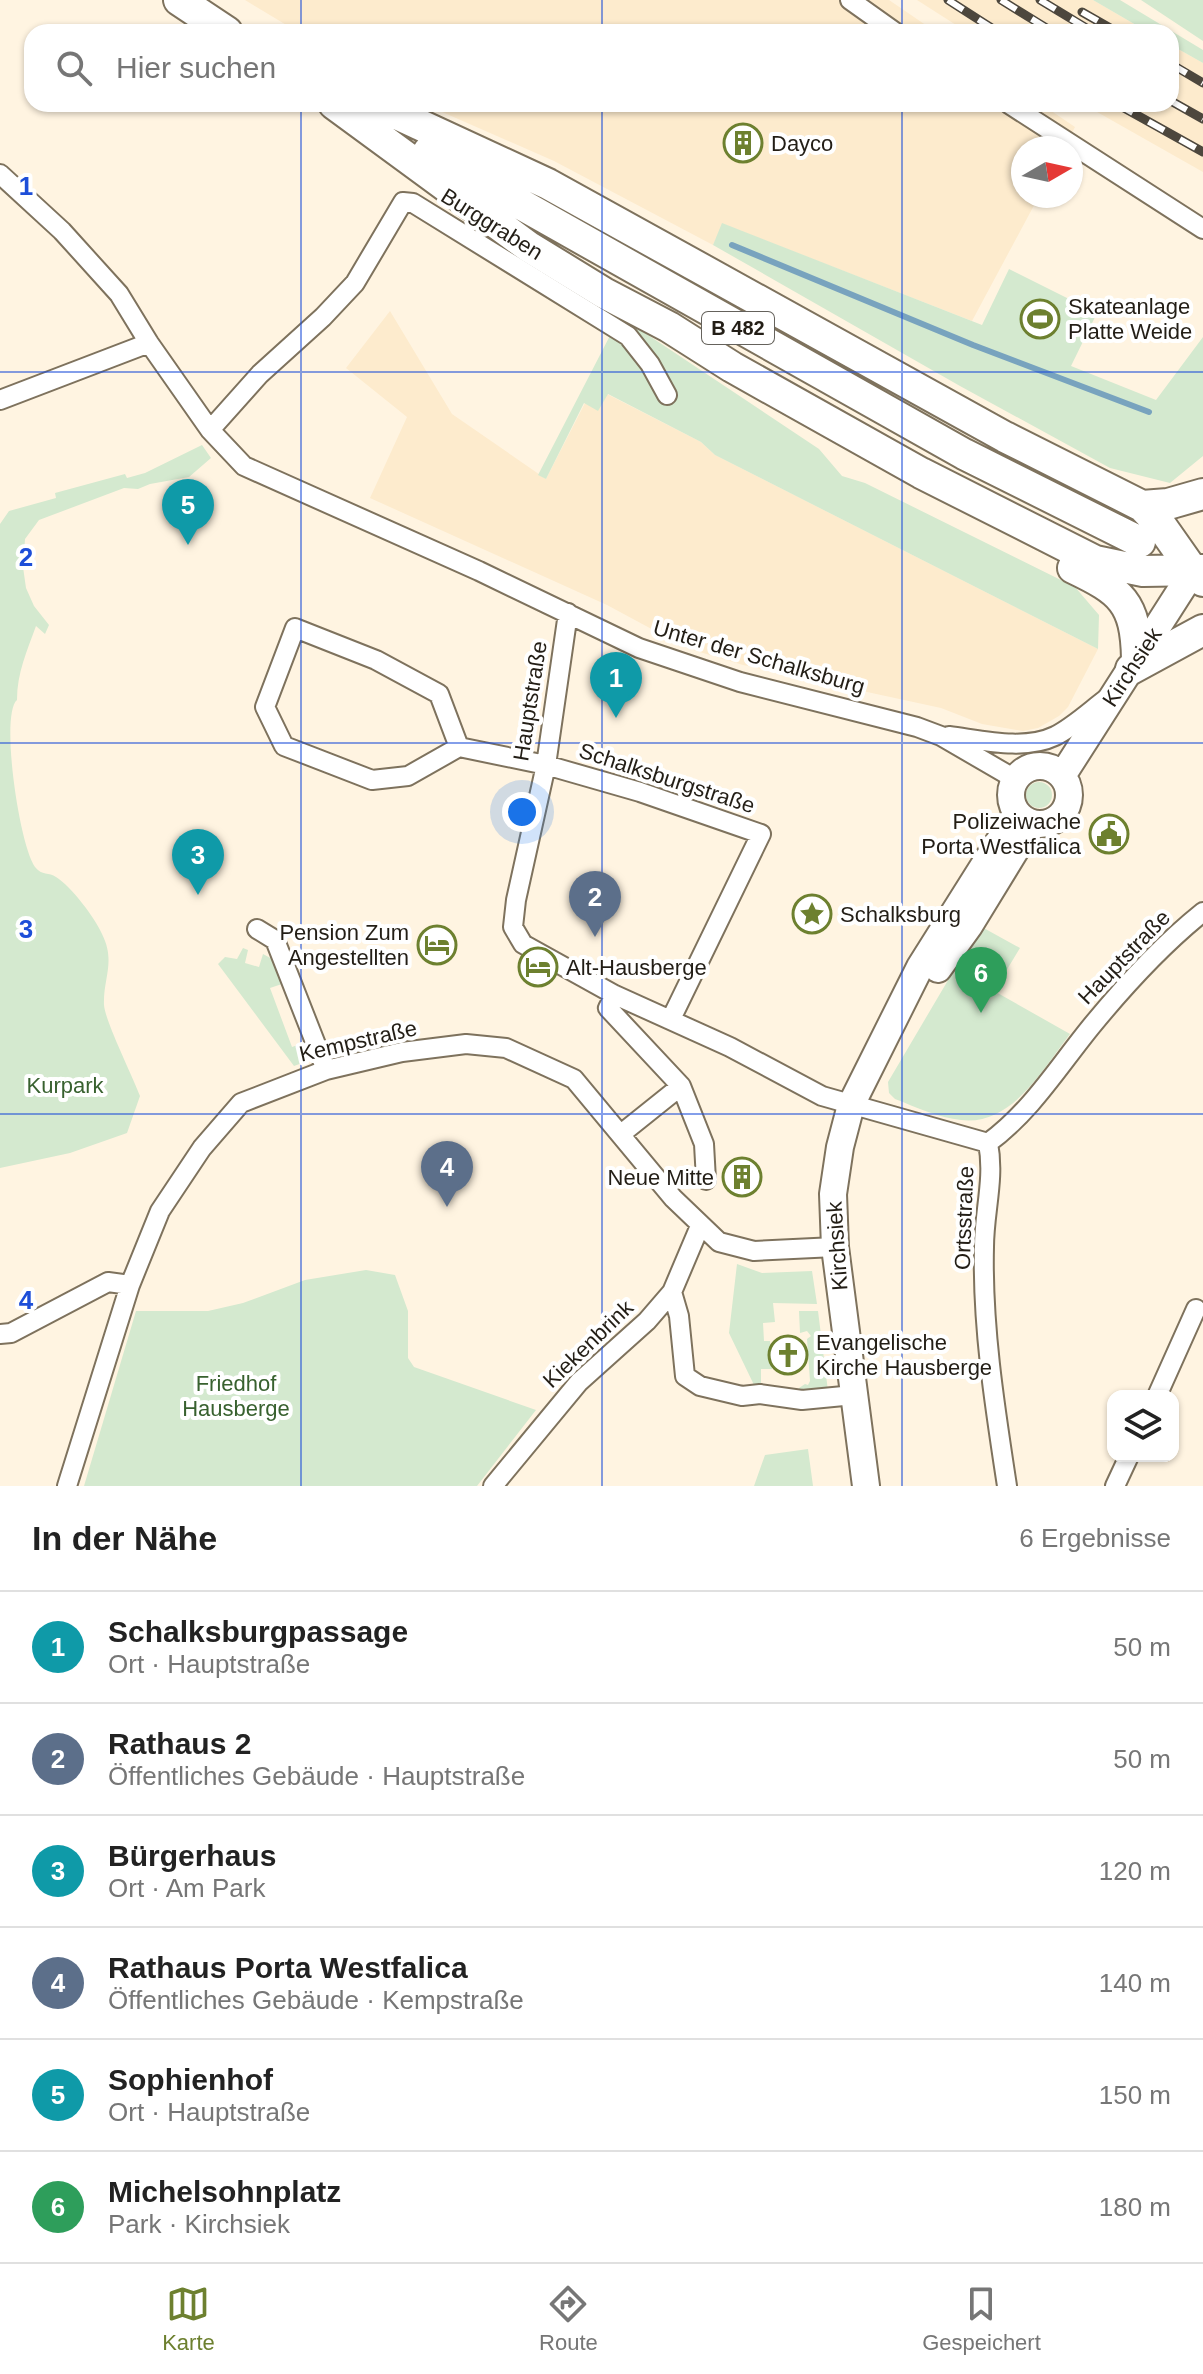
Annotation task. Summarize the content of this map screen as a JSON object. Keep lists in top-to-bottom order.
{
  "streets": {
    "main road": ["B 482", "Kirchsiek"],
    "street": [
      "Burggraben",
      "Unter der Schalksburg",
      "Hauptstraße",
      "Schalksburgstraße",
      "Kempstraße",
      "Ortsstraße",
      "Kiekenbrink"
    ]
  },
  "crossings": [
    ["Unter der Schalksburg", "Kirchsiek"],
    ["Unter der Schalksburg", "Hauptstraße"],
    ["Kirchsiek", "Hauptstraße"],
    ["Kirchsiek", "Kempstraße"],
    ["Hauptstraße", "Schalksburgstraße"],
    ["Hauptstraße", "Ortsstraße"],
    ["Kempstraße", "Kiekenbrink"]
  ],
  "parks": ["Kurpark", "Friedhof Hausberge"],
  "places": {
    "building": ["Dayco", "Neue Mitte"],
    "sports": ["Skateanlage Platte Weide"],
    "public building": ["Polizeiwache Porta Westfalica"],
    "place": ["Schalksburg"],
    "hotel": ["Pension Zum Angestellten", "Alt-Hausberge"],
    "church": ["Evangelische Kirche Hausberge"]
  },
  "north": "right",
  "page": {
    "search": "Hier suchen",
    "pins": [
      "5",
      "1",
      "3",
      "2",
      "6",
      "4"
    ],
    "heading": ["In der Nähe", "6 Ergebnisse"],
    "list": [
      {
        "mark": "1",
        "name": "Schalksburgpassage",
        "note": "Ort · Hauptstraße",
        "value": "50 m"
      },
      {
        "mark": "2",
        "name": "Rathaus 2",
        "note": "Öffentliches Gebäude · Hauptstraße",
        "value": "50 m"
      },
      {
        "mark": "3",
        "name": "Bürgerhaus",
        "note": "Ort · Am Park",
        "value": "120 m"
      },
      {
        "mark": "4",
        "name": "Rathaus Porta Westfalica",
        "note": "Öffentliches Gebäude · Kempstraße",
        "value": "140 m"
      },
      {
        "mark": "5",
        "name": "Sophienhof",
        "note": "Ort · Hauptstraße",
        "value": "150 m"
      },
      {
        "mark": "6",
        "name": "Michelsohnplatz",
        "note": "Park · Kirchsiek",
        "value": "180 m"
      }
    ],
    "nav": ["Karte", "Route", "Gespeichert"]
  },
  "grid": {
    "rows": [
      "1",
      "2",
      "3",
      "4"
    ]
  }
}
